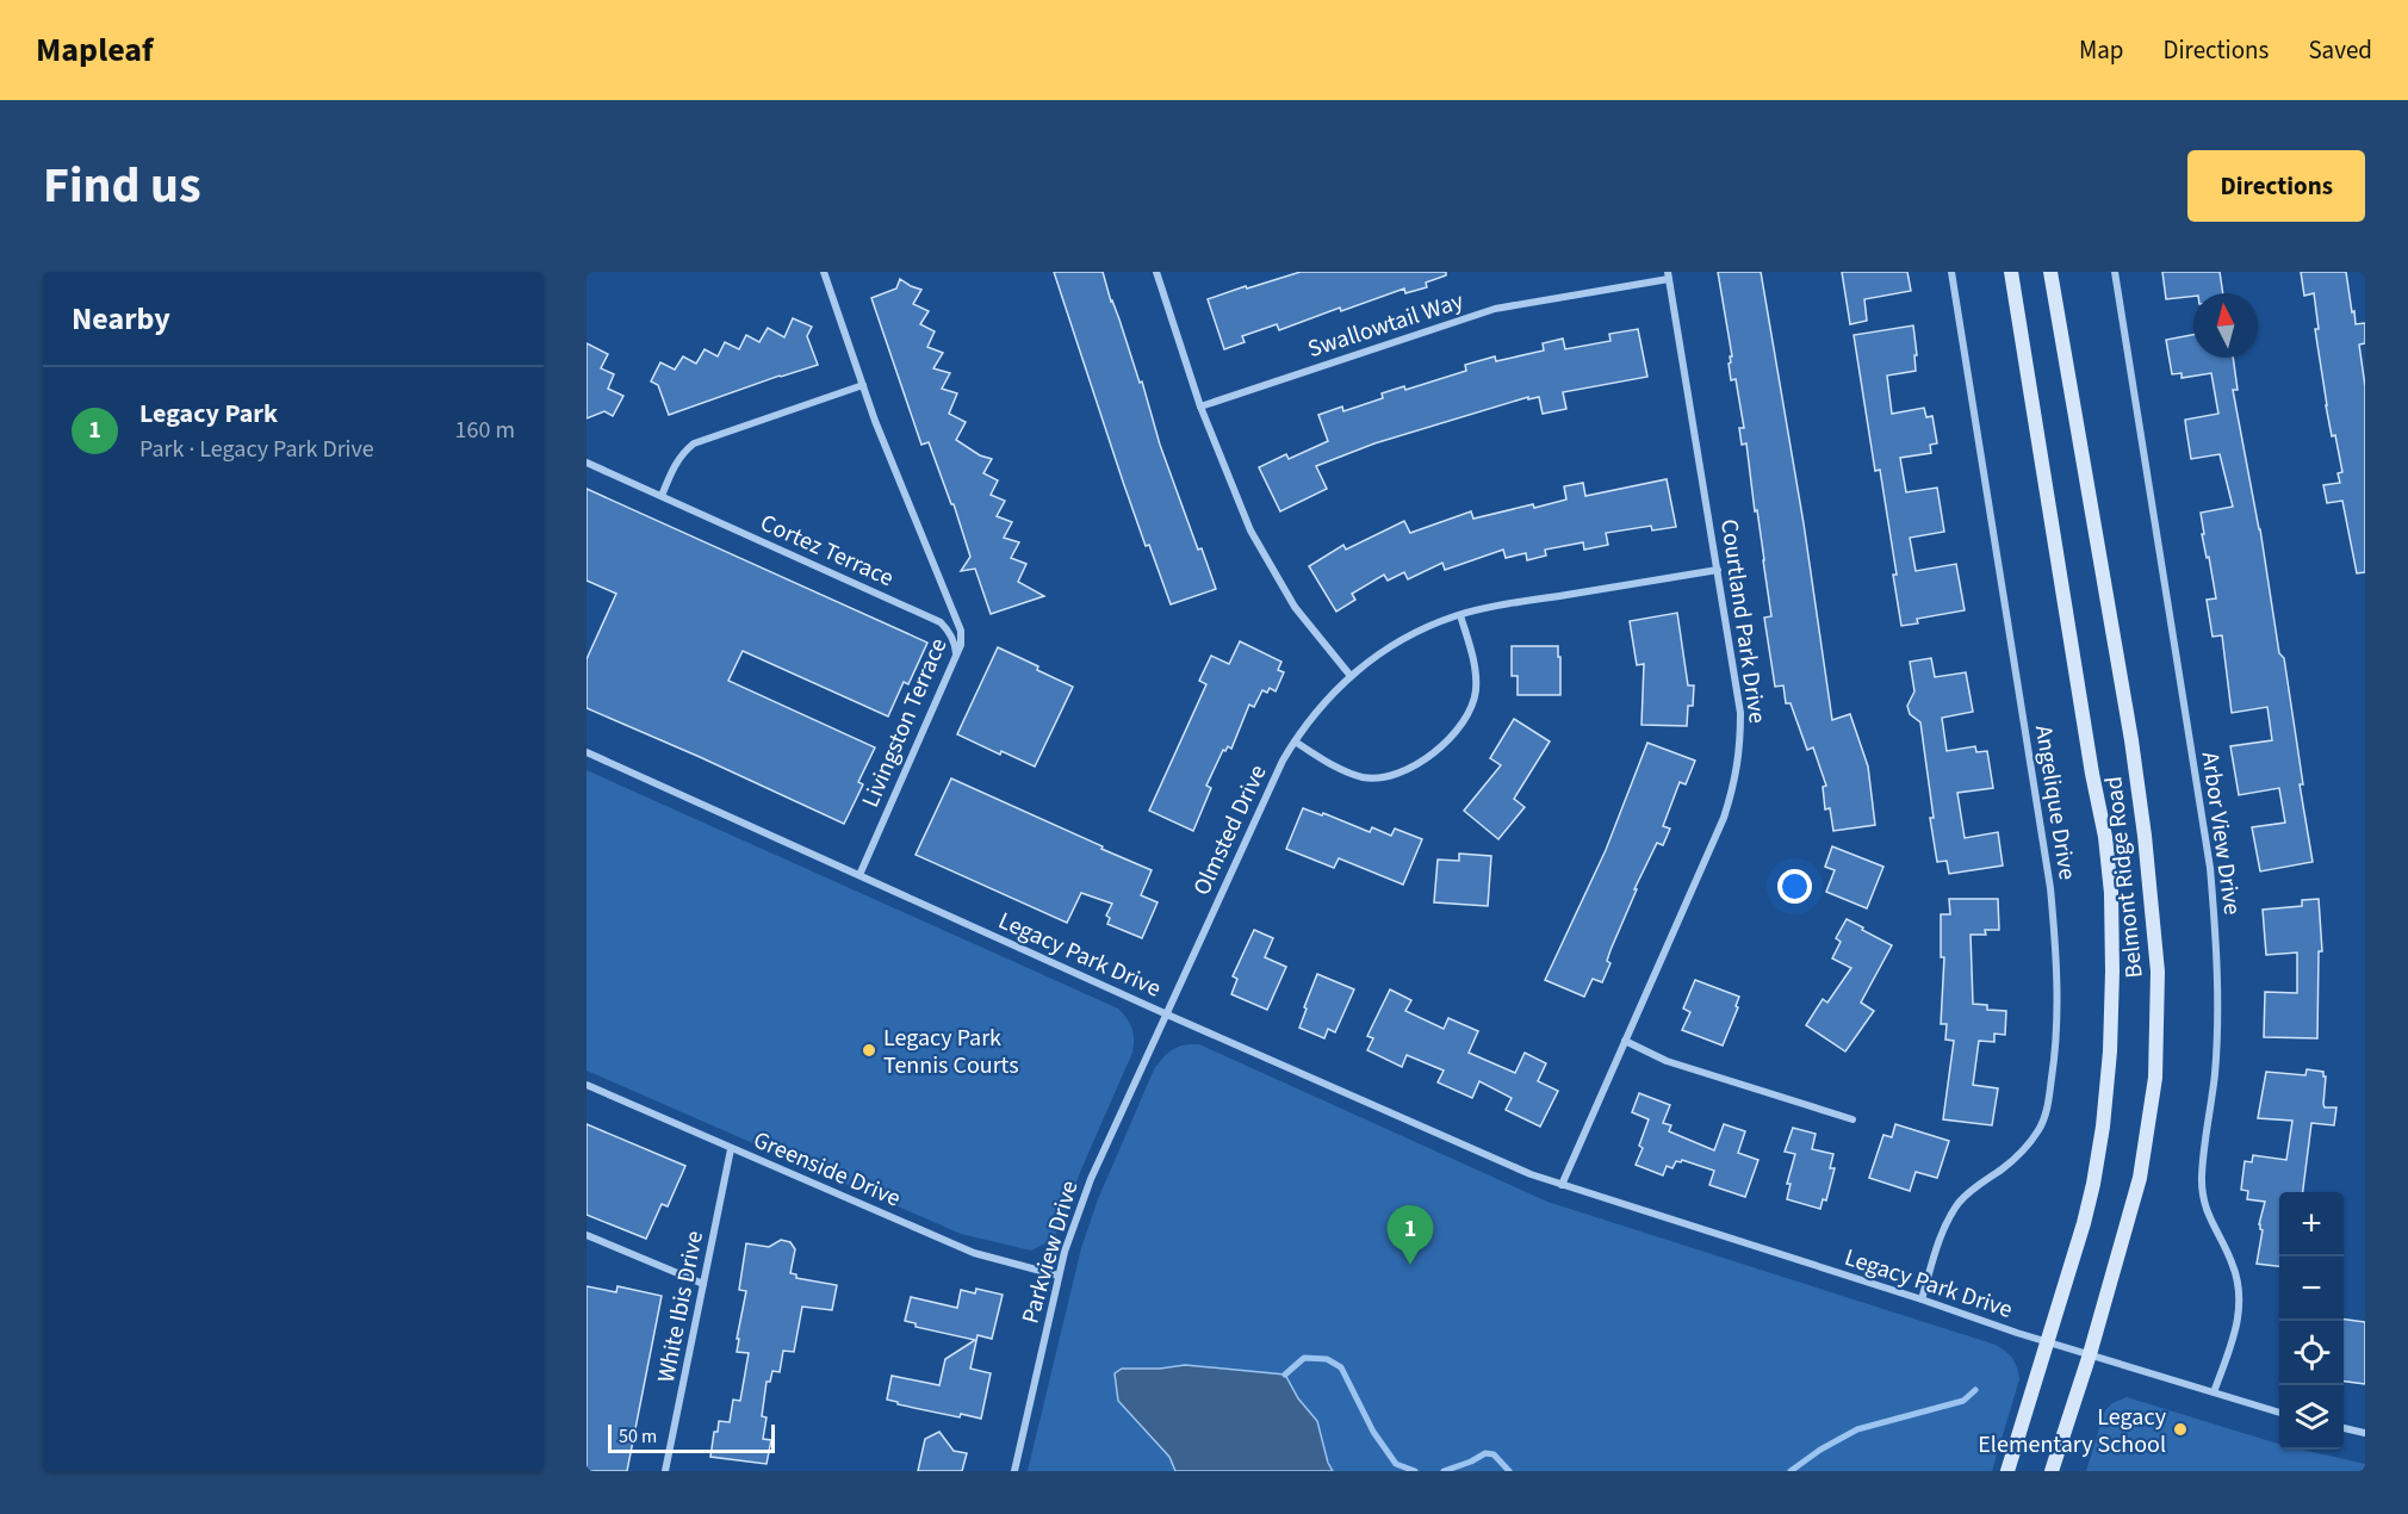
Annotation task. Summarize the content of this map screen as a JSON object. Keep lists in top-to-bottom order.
{
  "streets": {
    "main road": ["Belmont Ridge Road"],
    "street": [
      "Swallowtail Way",
      "Cortez Terrace",
      "Courtland Park Drive",
      "Livingston Terrace",
      "Angelique Drive",
      "Olmsted Drive",
      "Arbor View Drive",
      "Legacy Park Drive",
      "Greenside Drive",
      "Parkview Drive",
      "White Ibis Drive"
    ]
  },
  "crossings": [
    ["Swallowtail Way", "Courtland Park Drive"],
    ["Cortez Terrace", "Livingston Terrace"],
    ["Courtland Park Drive", "Olmsted Drive"],
    ["Livingston Terrace", "Legacy Park Drive"],
    ["Angelique Drive", "Legacy Park Drive"],
    ["Olmsted Drive", "Legacy Park Drive"],
    ["Olmsted Drive", "Parkview Drive"],
    ["Arbor View Drive", "Legacy Park Drive"],
    ["Belmont Ridge Road", "Legacy Park Drive"],
    ["Legacy Park Drive", "Parkview Drive"],
    ["Greenside Drive", "Parkview Drive"],
    ["Greenside Drive", "White Ibis Drive"]
  ],
  "places": ["Legacy Park Tennis Courts", "Legacy Elementary School"],
  "scale_bar": "50 m",
  "north": "top",
  "page": {
    "header": "Mapleaf",
    "nav": ["Map", "Directions", "Saved"],
    "title": "Find us",
    "buttons": "Directions",
    "heading": "Nearby",
    "list": [
      {
        "mark": "1",
        "name": "Legacy Park",
        "note": "Park · Legacy Park Drive",
        "value": "160 m"
      }
    ],
    "map_buttons": ["+", "−"],
    "pins": "1",
    "scale": "50 m"
  }
}
